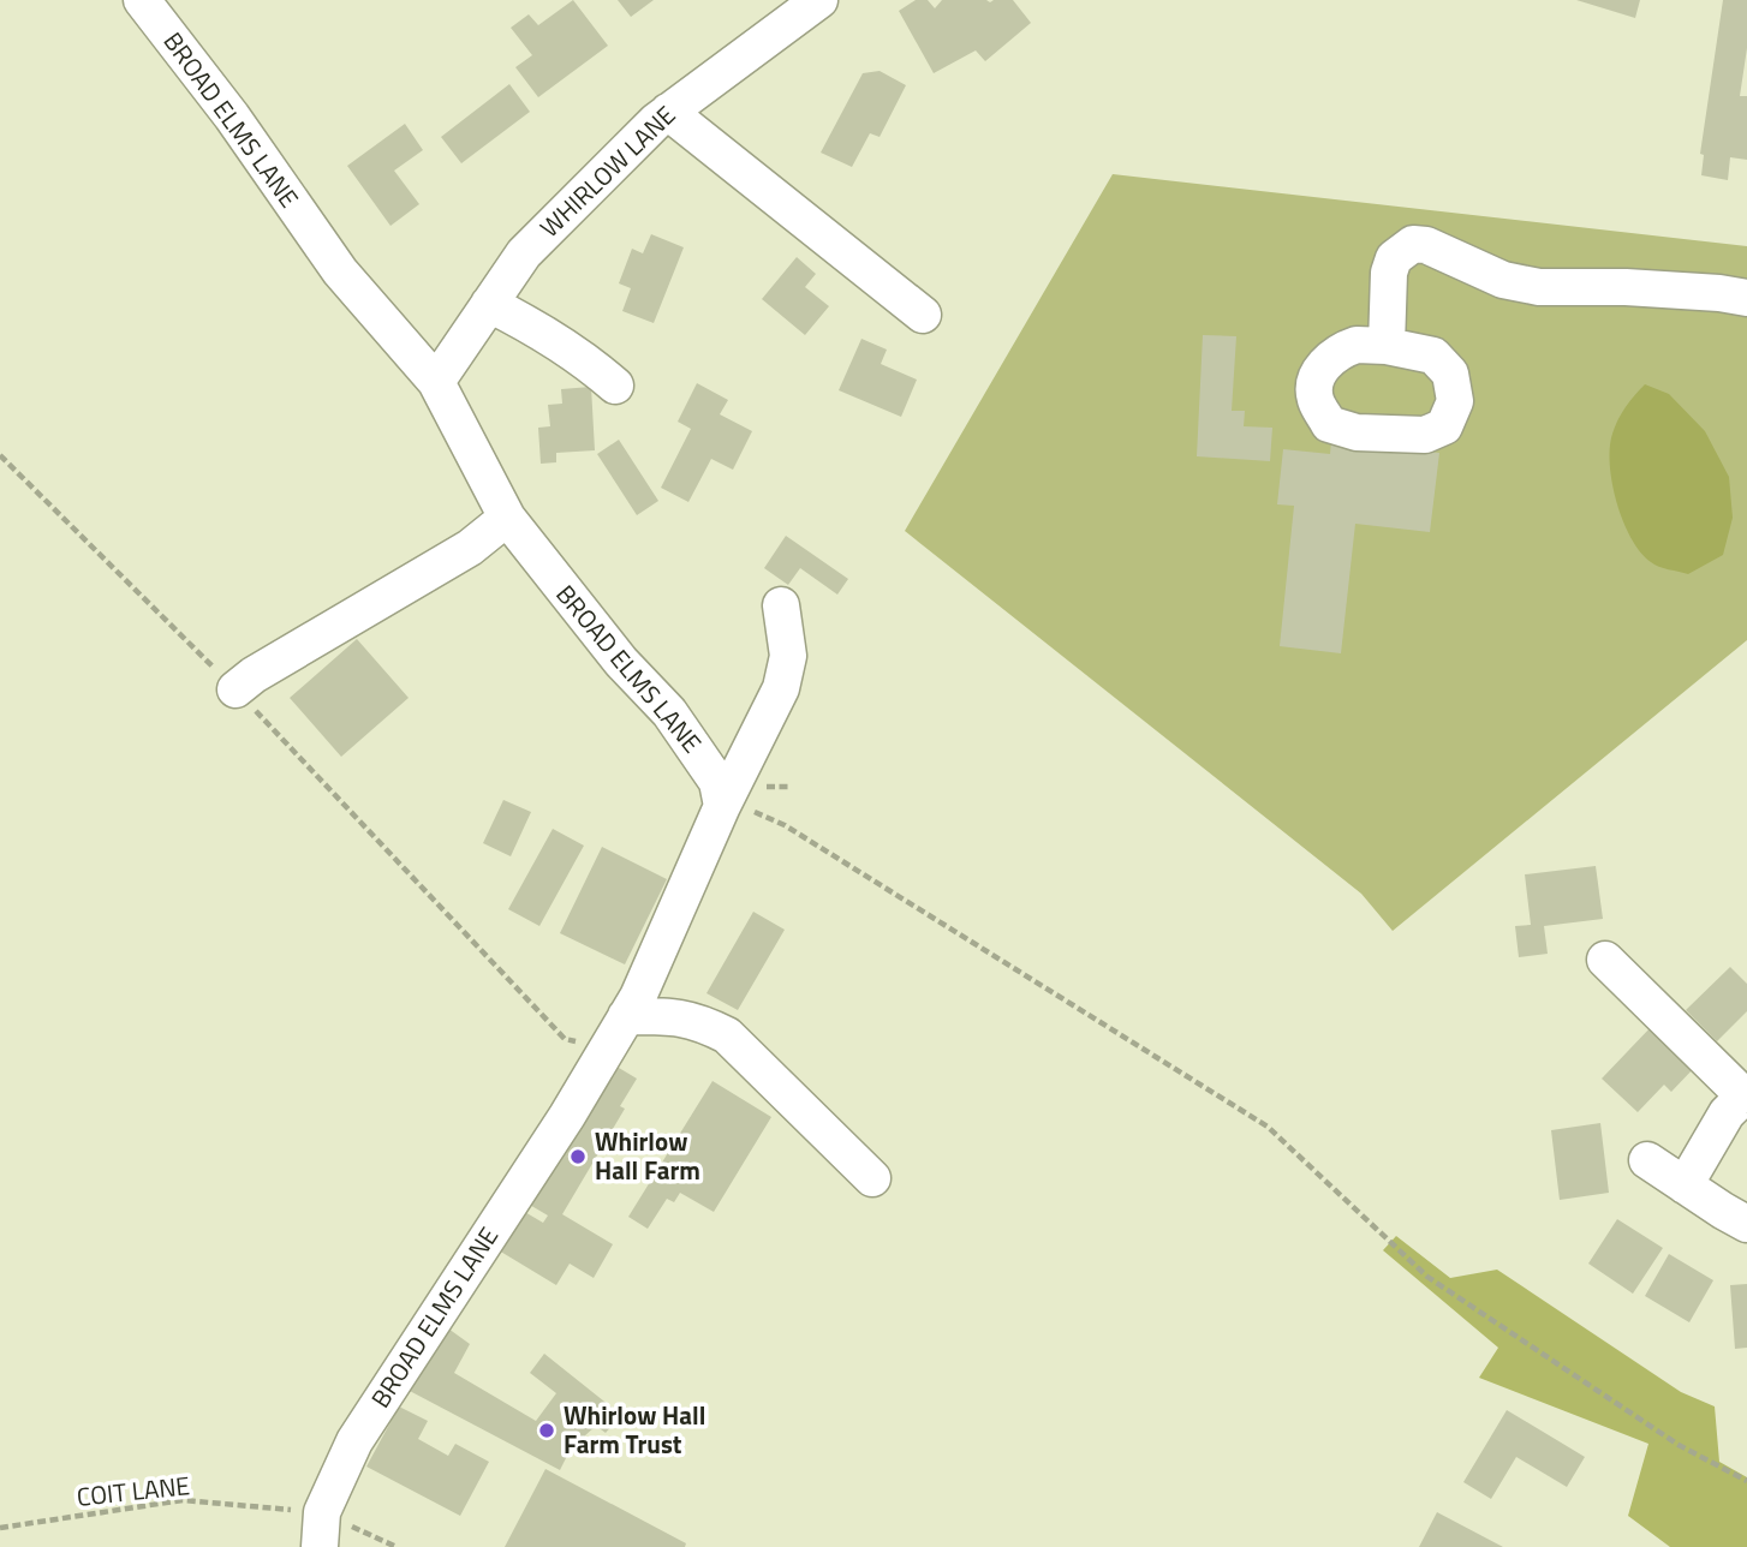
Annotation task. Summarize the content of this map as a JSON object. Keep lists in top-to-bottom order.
{
  "streets": {
    "street": ["BROAD ELMS LANE", "WHIRLOW LANE"],
    "path": ["COIT LANE"]
  },
  "crossings": [
    ["BROAD ELMS LANE", "WHIRLOW LANE"],
    ["BROAD ELMS LANE", "COIT LANE"]
  ],
  "places": ["Whirlow Hall Farm", "Whirlow Hall Farm Trust"]
}
